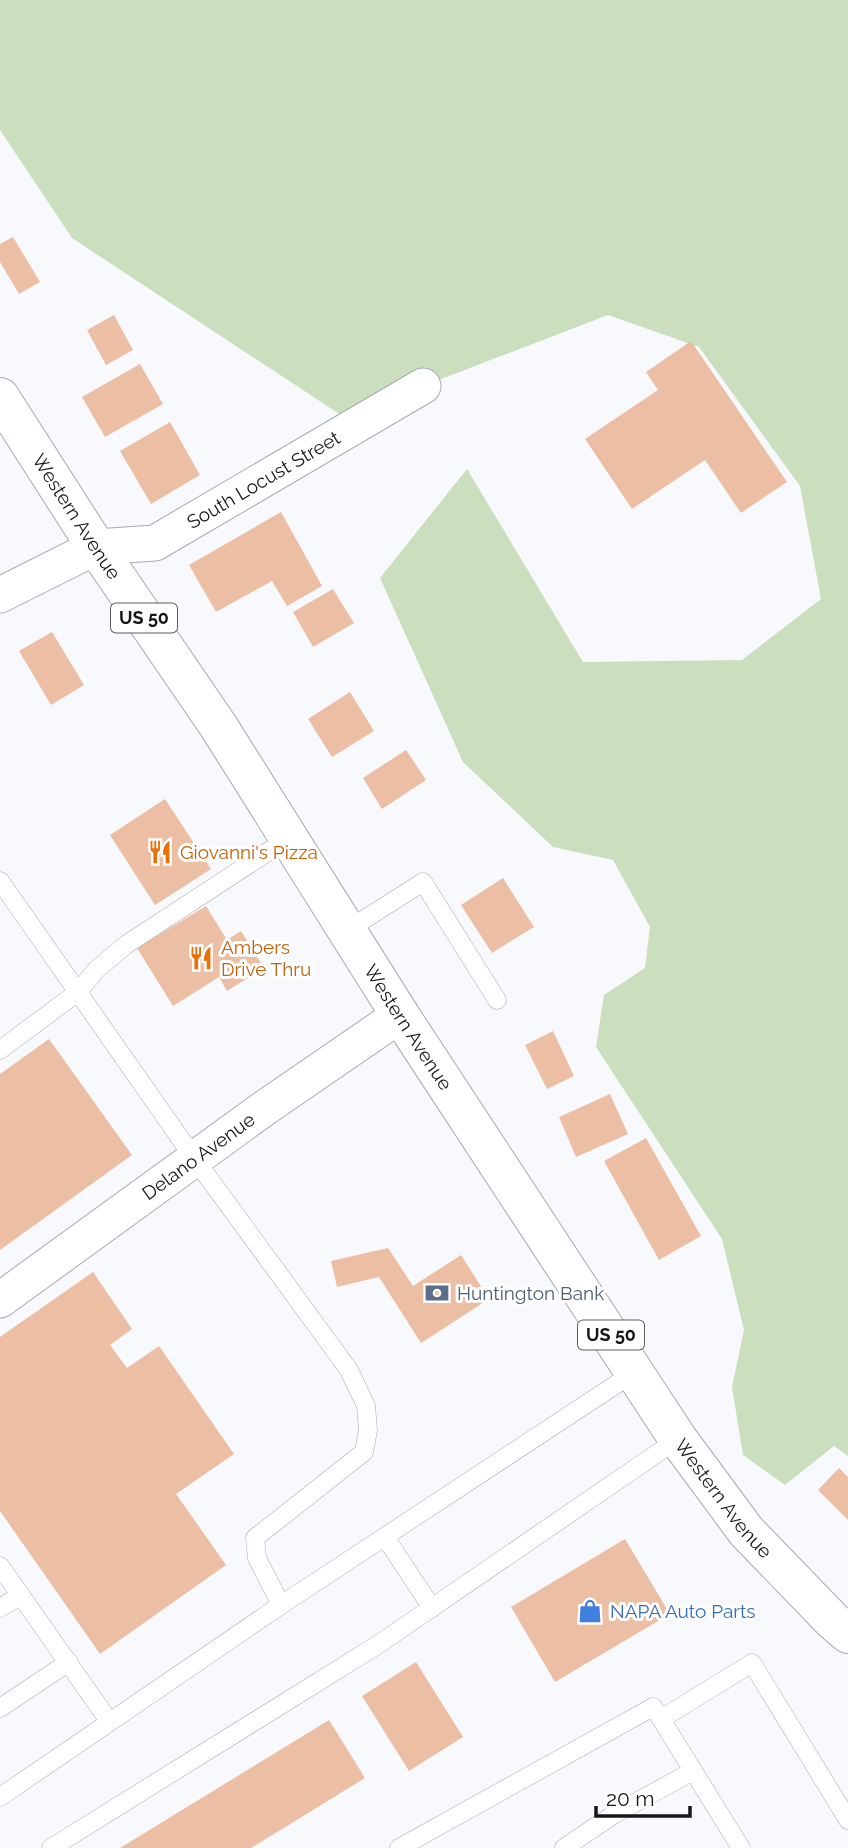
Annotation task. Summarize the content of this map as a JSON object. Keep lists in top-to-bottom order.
{
  "streets": {
    "main road": ["Western Avenue", "US 50"],
    "street": ["South Locust Street", "Delano Avenue"]
  },
  "crossings": [
    ["South Locust Street", "Western Avenue"],
    ["Western Avenue", "Delano Avenue"]
  ],
  "places": {
    "restaurant": ["Giovanni's Pizza", "Ambers Drive Thru"],
    "bank": ["Huntington Bank"],
    "shop": ["NAPA Auto Parts"]
  },
  "scale_bar": "20 m"
}
